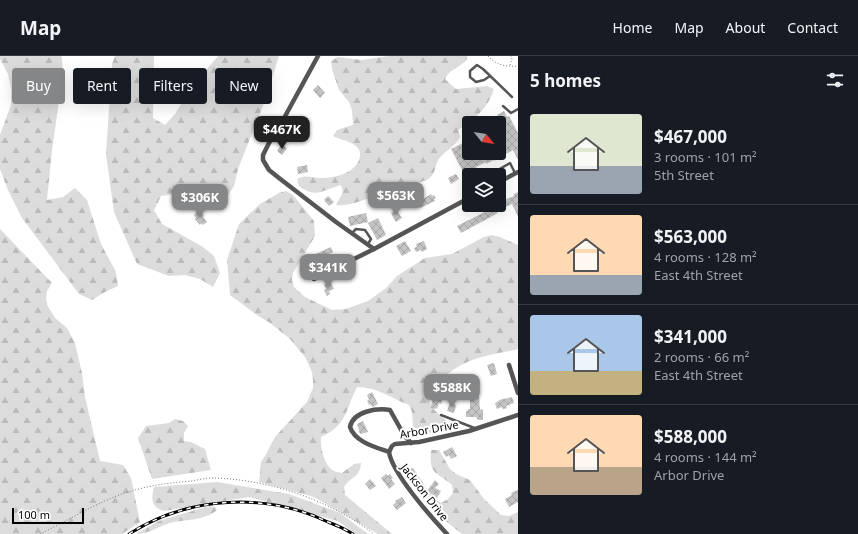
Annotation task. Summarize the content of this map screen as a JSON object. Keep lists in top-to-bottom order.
{
  "streets": {
    "street": ["Arbor Drive", "Jackson Drive"]
  },
  "crossings": [
    ["Arbor Drive", "Jackson Drive"]
  ],
  "scale_bar": "100 m",
  "north": "bottom right",
  "page": {
    "header": "Map",
    "nav": [
      "Home",
      "Map",
      "About",
      "Contact"
    ],
    "heading": "5 homes",
    "chip": [
      "Buy",
      "Rent",
      "Filters",
      "New"
    ],
    "list": [
      {
        "name": "$467,000",
        "note": "3 rooms · 101 m² · 5th Street"
      },
      {
        "name": "$563,000",
        "note": "4 rooms · 128 m² · East 4th Street"
      },
      {
        "name": "$341,000",
        "note": "2 rooms · 66 m² · East 4th Street"
      },
      {
        "name": "$588,000",
        "note": "4 rooms · 144 m² · Arbor Drive"
      }
    ],
    "price": [
      "$467K",
      "$563K",
      "$306K",
      "$341K",
      "$588K"
    ],
    "scale": "100 m"
  }
}
